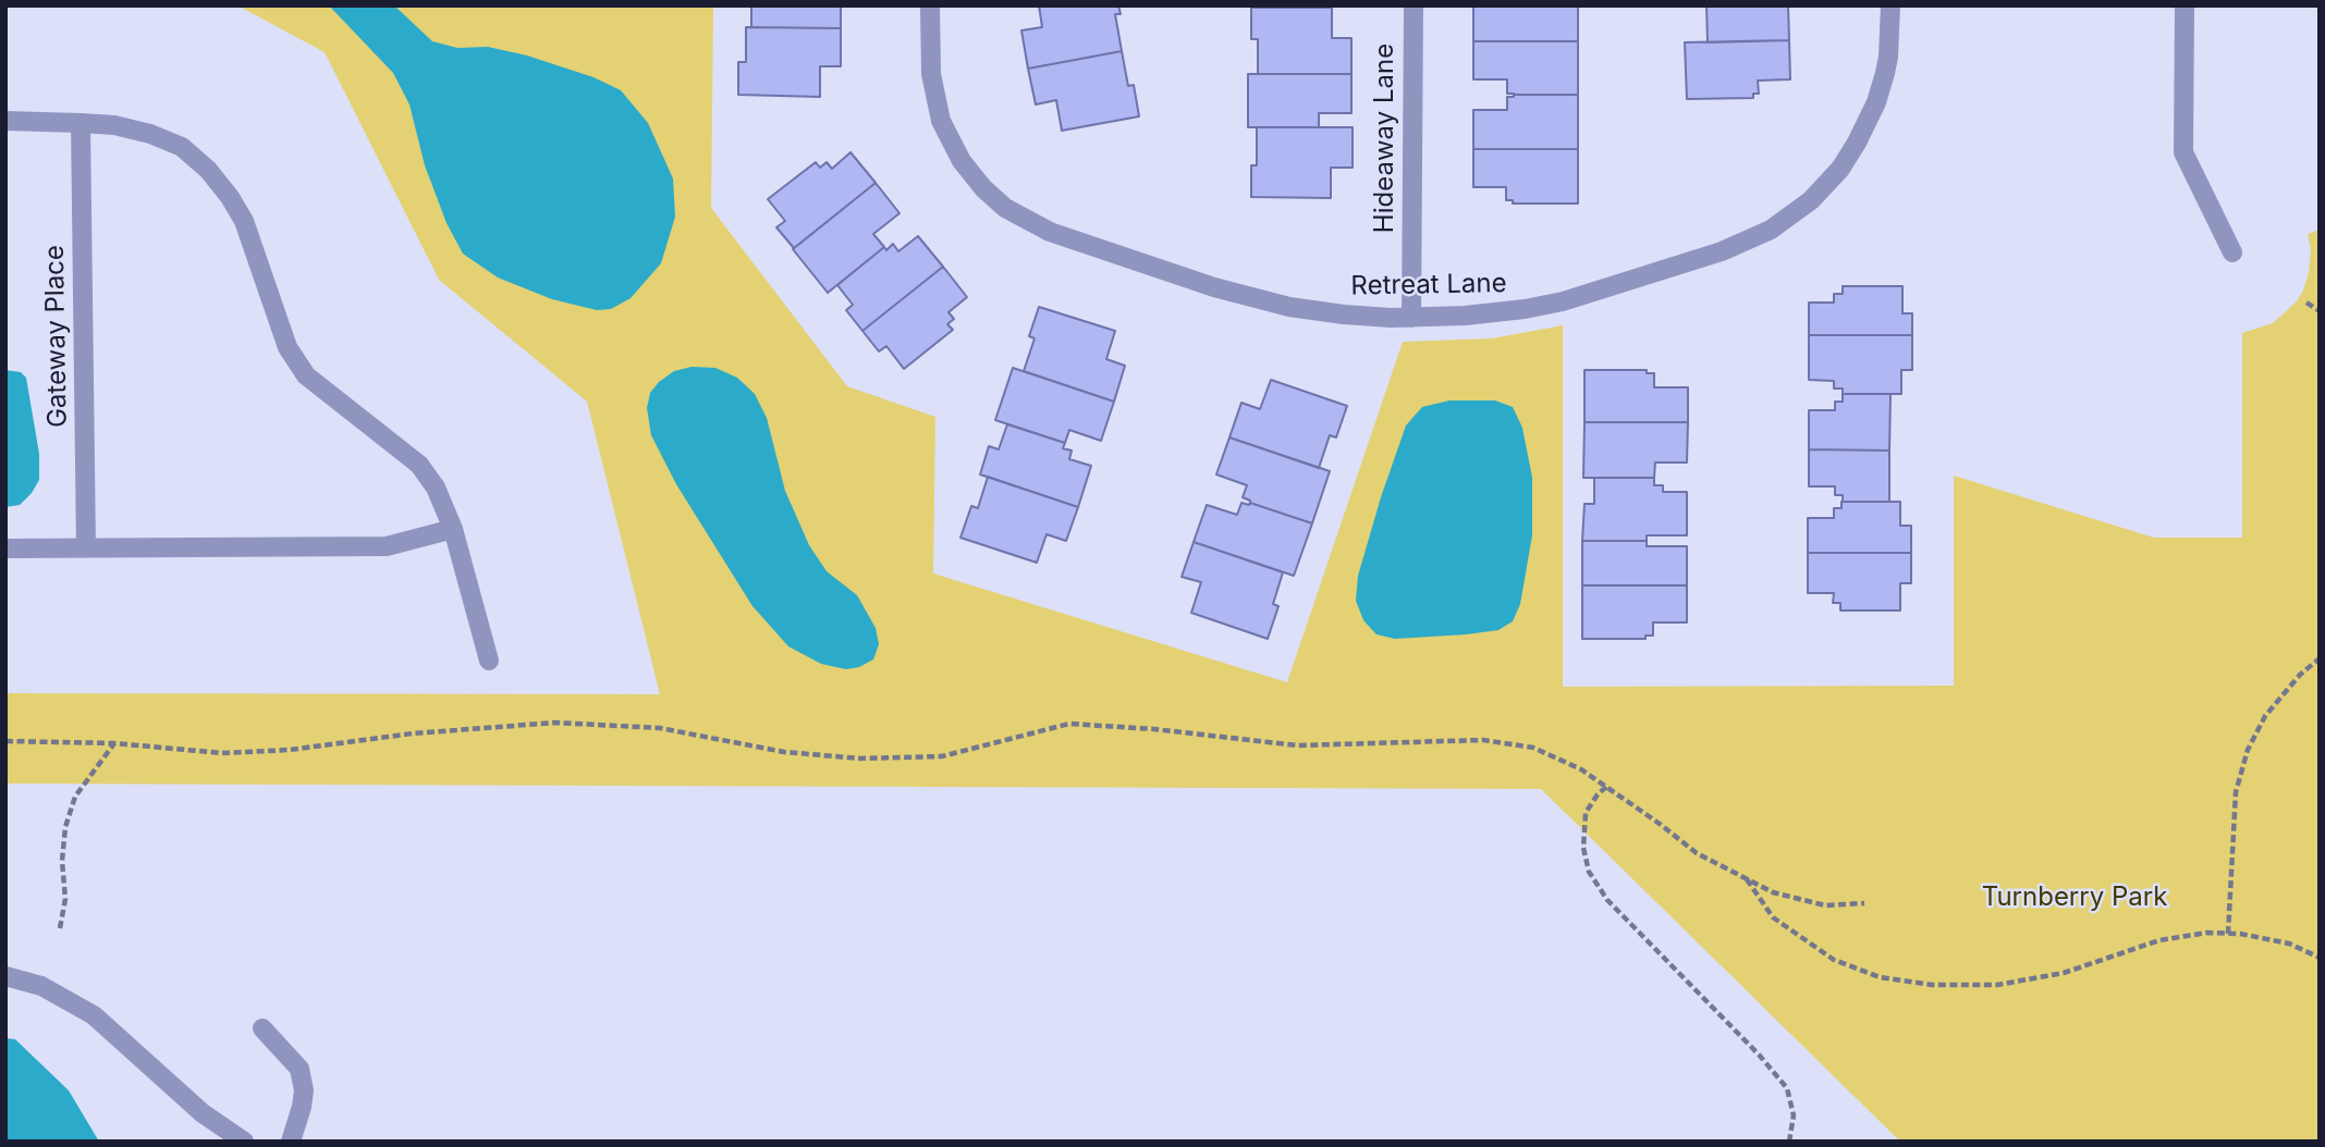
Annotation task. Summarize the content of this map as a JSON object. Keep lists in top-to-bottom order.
{
  "streets": {
    "street": ["Hideaway Lane", "Retreat Lane", "Gateway Place"]
  },
  "crossings": [
    ["Hideaway Lane", "Retreat Lane"]
  ],
  "parks": ["Turnberry Park"]
}
